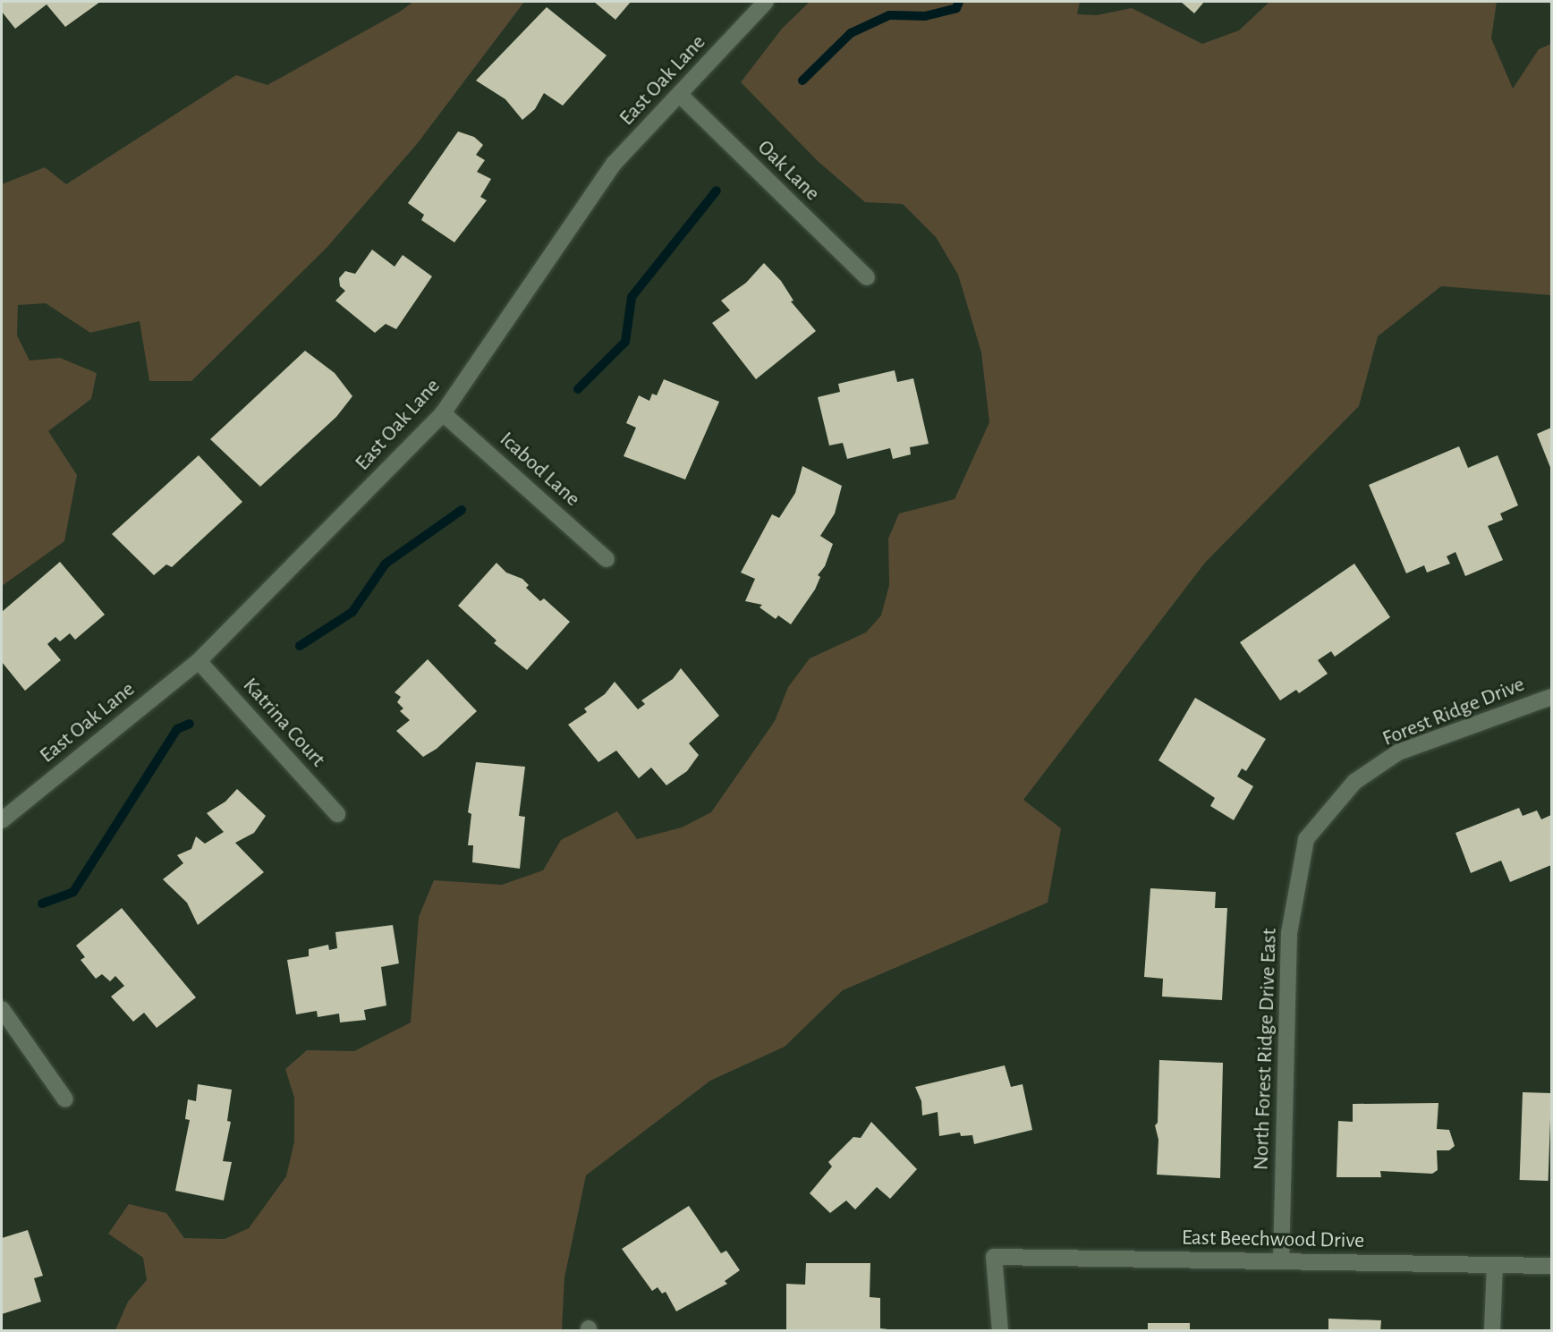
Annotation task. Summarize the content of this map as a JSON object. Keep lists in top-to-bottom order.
{
  "streets": {
    "street": [
      "East Oak Lane",
      "Oak Lane",
      "Icabod Lane",
      "Forest Ridge Drive",
      "Katrina Court",
      "North Forest Ridge Drive East",
      "East Beechwood Drive"
    ]
  },
  "crossings": [
    ["East Oak Lane", "Oak Lane"],
    ["East Oak Lane", "Icabod Lane"],
    ["East Oak Lane", "Katrina Court"],
    ["Forest Ridge Drive", "North Forest Ridge Drive East"],
    ["North Forest Ridge Drive East", "East Beechwood Drive"]
  ]
}
